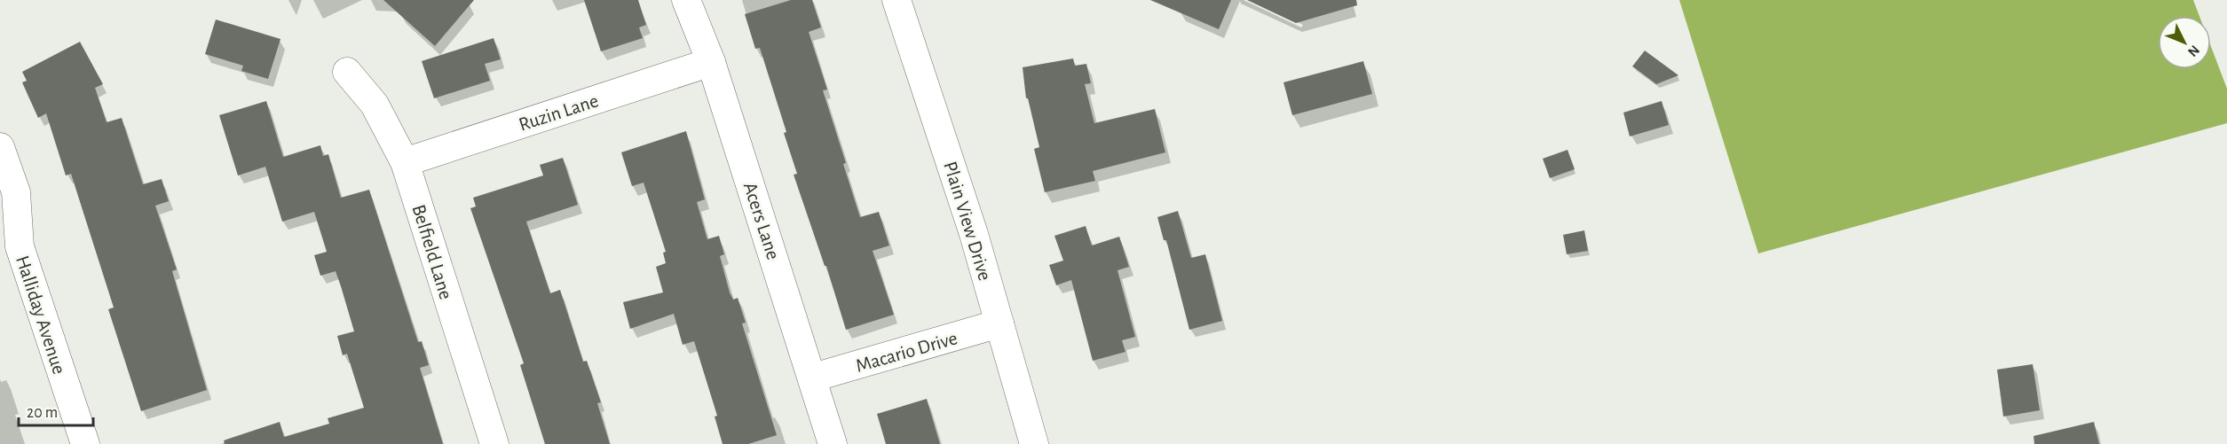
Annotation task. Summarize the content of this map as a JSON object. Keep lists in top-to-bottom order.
{
  "streets": {
    "street": [
      "Ruzin Lane",
      "Acers Lane",
      "Plain View Drive",
      "Belfield Lane",
      "Halliday Avenue",
      "Macario Drive"
    ]
  },
  "crossings": [
    ["Ruzin Lane", "Acers Lane"],
    ["Ruzin Lane", "Belfield Lane"],
    ["Acers Lane", "Macario Drive"],
    ["Plain View Drive", "Macario Drive"]
  ],
  "scale_bar": "20 m",
  "north": "bottom right"
}
